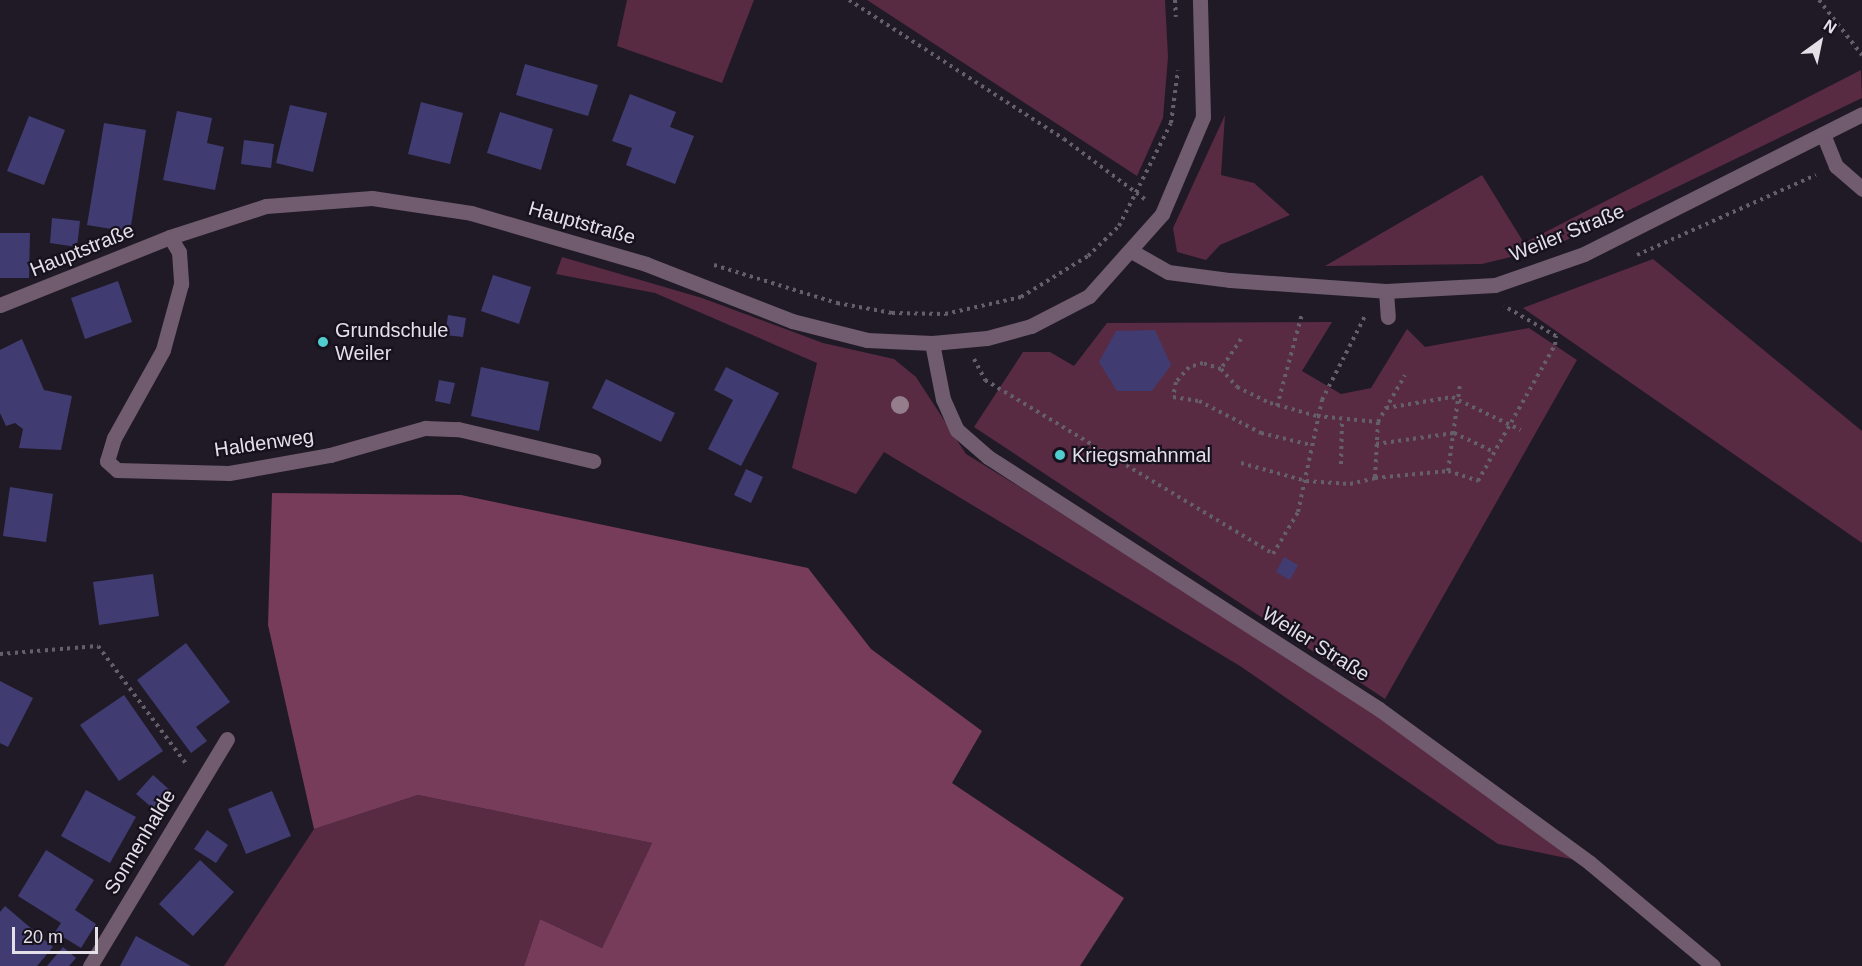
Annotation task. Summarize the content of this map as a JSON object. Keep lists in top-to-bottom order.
{
  "streets": {
    "street": [
      "Hauptstraße",
      "Weiler Straße",
      "Haldenweg",
      "Sonnenhalde"
    ]
  },
  "crossings": [
    ["Hauptstraße", "Weiler Straße"],
    ["Hauptstraße", "Haldenweg"]
  ],
  "places": ["Grundschule Weiler", "Kriegsmahnmal"],
  "scale_bar": "20 m",
  "north": "top right"
}
